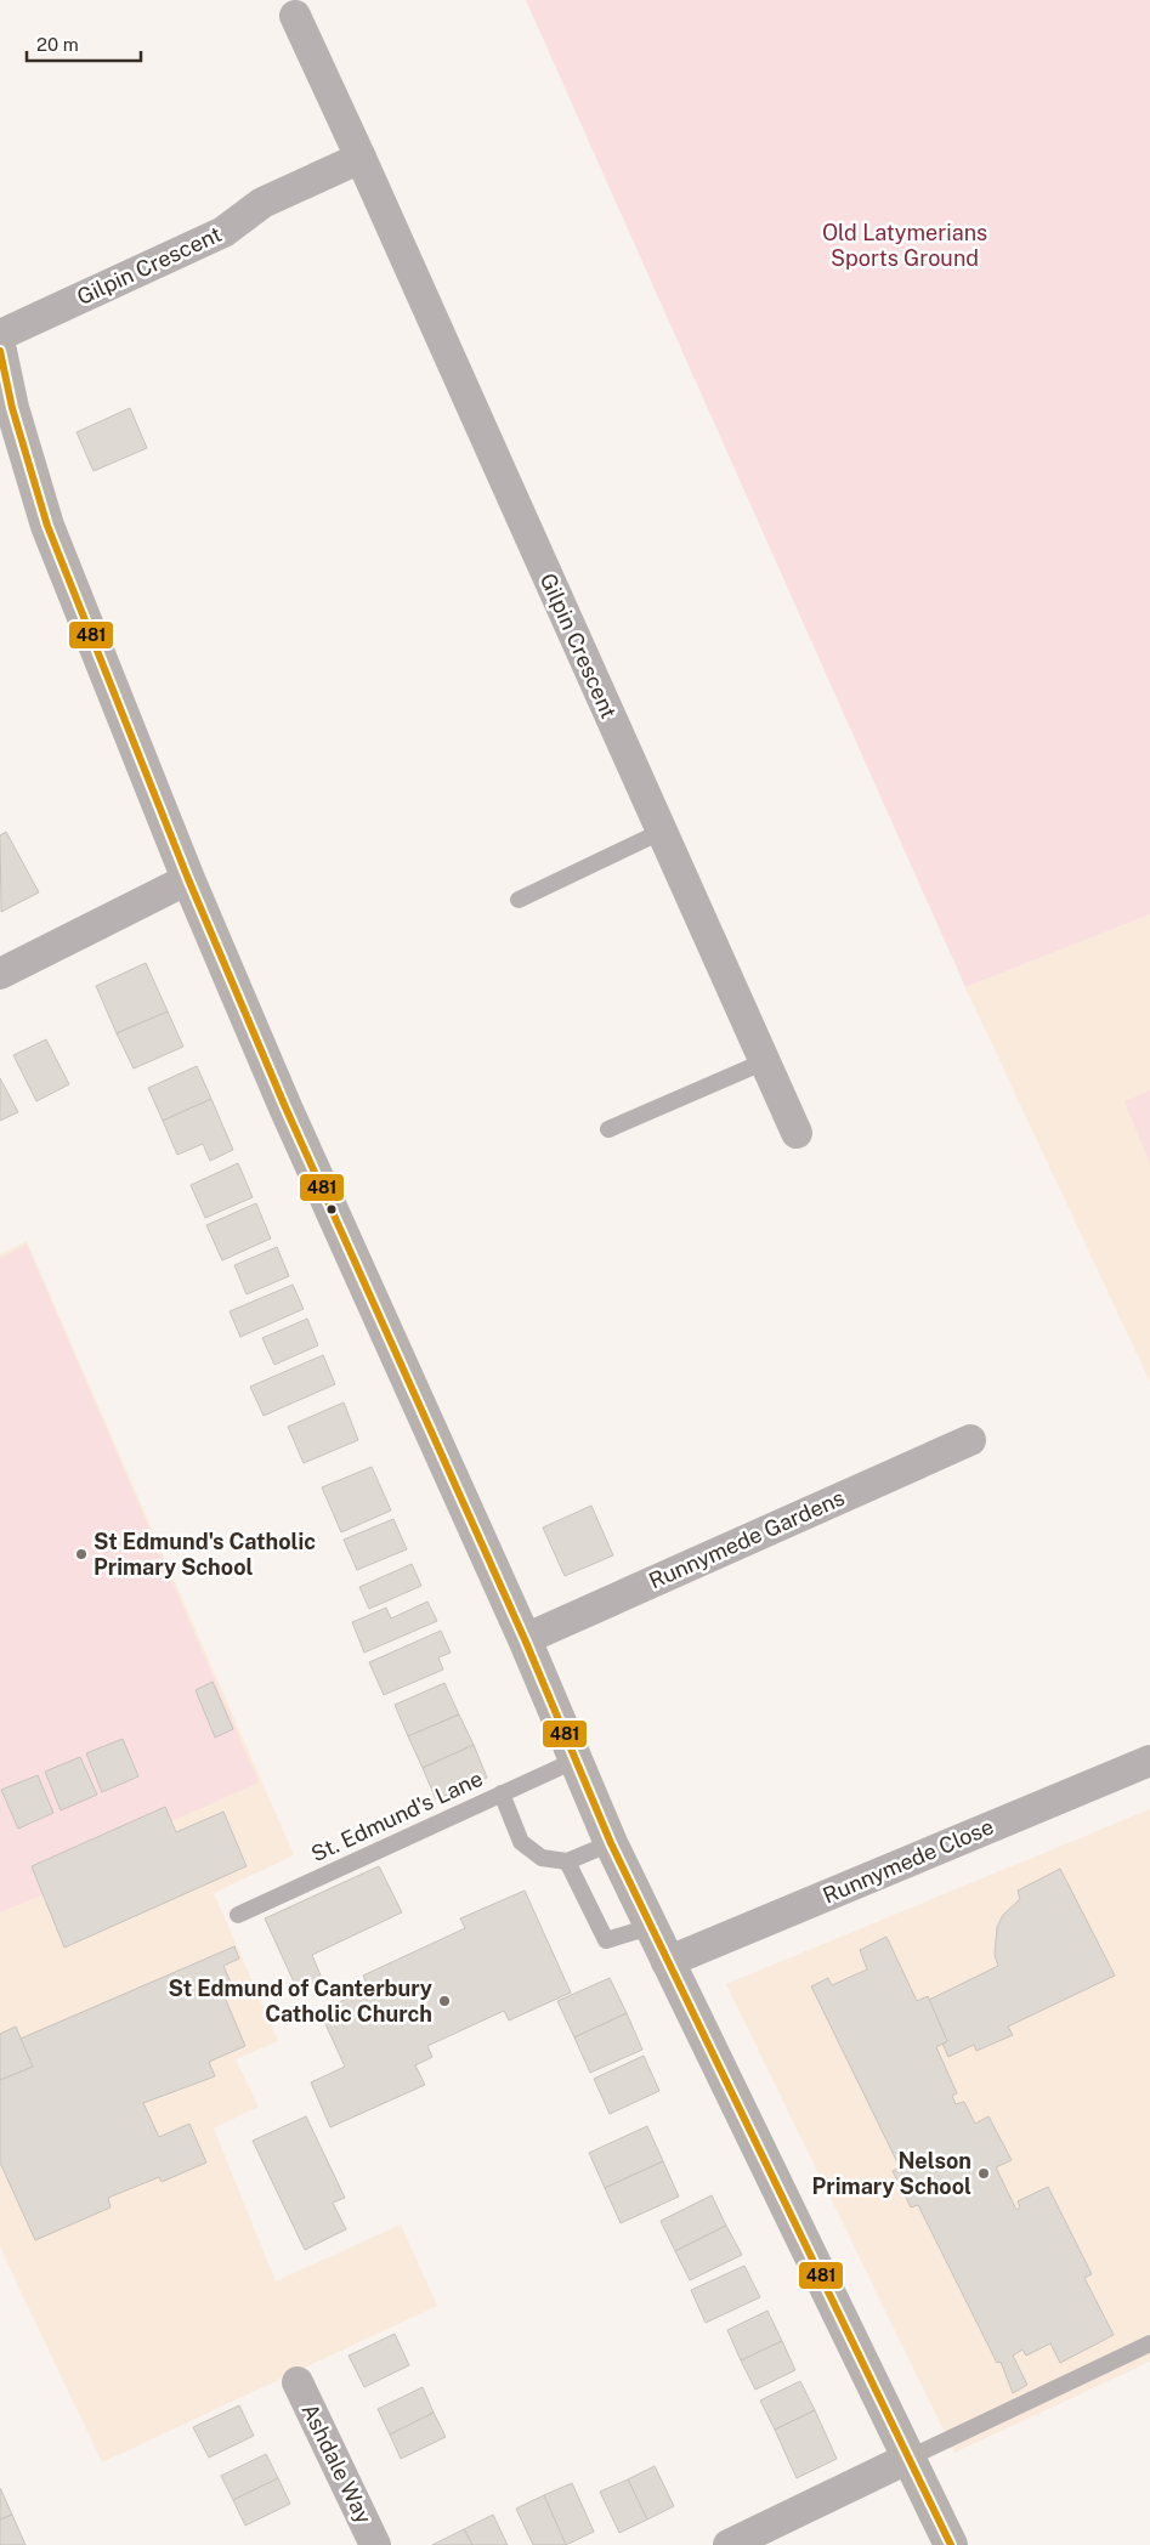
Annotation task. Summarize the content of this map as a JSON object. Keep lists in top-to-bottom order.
{
  "streets": {
    "street": [
      "Gilpin Crescent",
      "Runnymede Gardens",
      "Runnymede Close",
      "Ashdale Way"
    ],
    "lane": ["St. Edmund's Lane"]
  },
  "parks": ["Old Latymerians Sports Ground"],
  "places": ["St Edmund's Catholic Primary School", "St Edmund of Canterbury Catholic Church", "Nelson Primary School"],
  "lines": ["transit line 481"],
  "scale_bar": "20 m"
}
